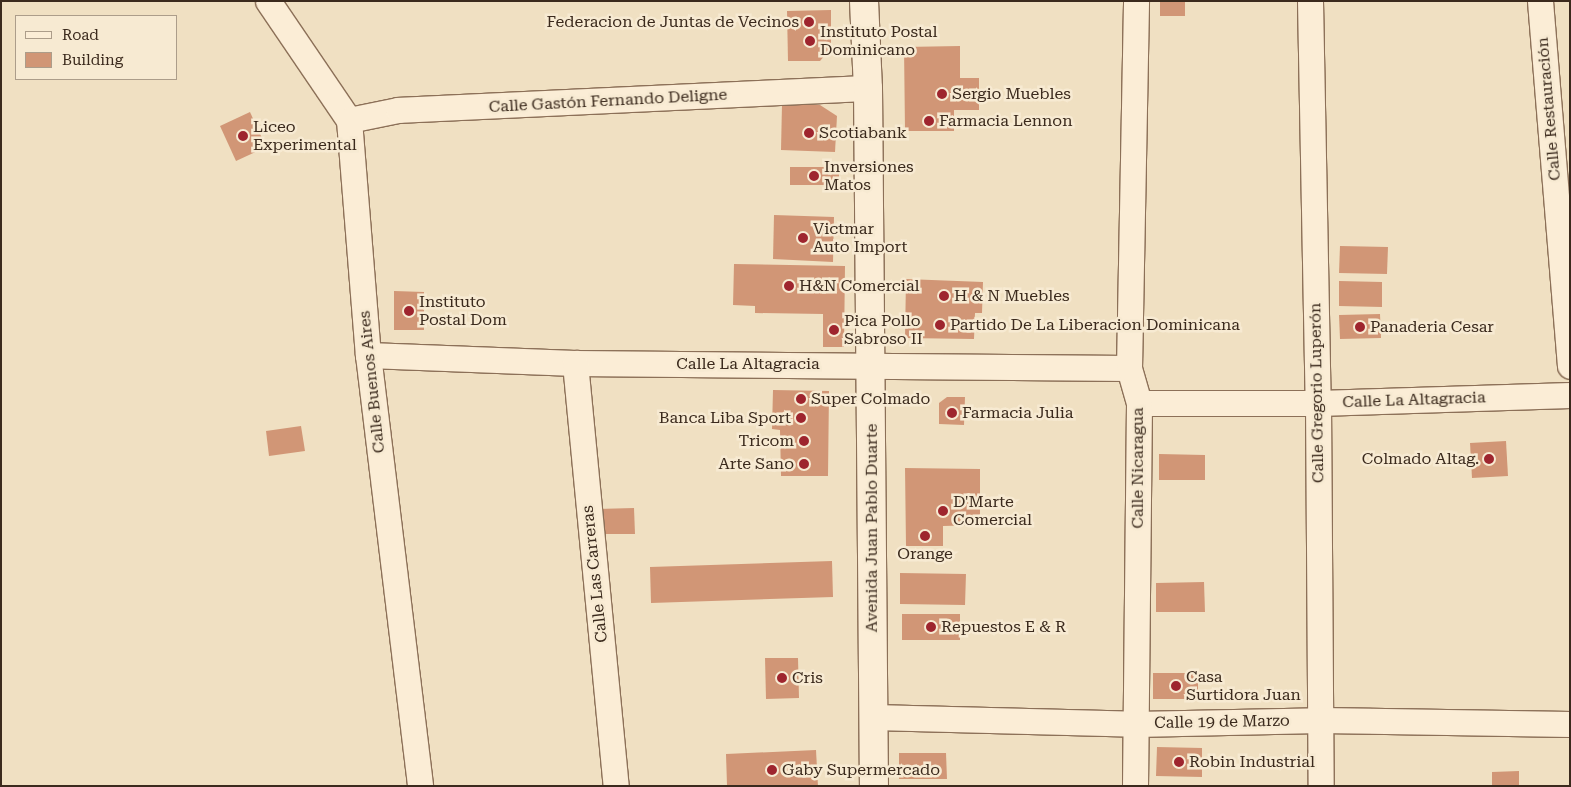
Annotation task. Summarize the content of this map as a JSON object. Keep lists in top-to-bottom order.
{
  "streets": {
    "main road": ["Avenida Juan Pablo Duarte"],
    "street": [
      "Calle Gastón Fernando Deligne",
      "Calle Restauración",
      "Calle La Altagracia",
      "Calle Buenos Aires",
      "Calle Gregorio Luperón",
      "Calle Nicaragua",
      "Calle Las Carreras",
      "Calle 19 de Marzo"
    ]
  },
  "crossings": [
    ["Calle Gastón Fernando Deligne", "Calle Buenos Aires"],
    ["Calle Gastón Fernando Deligne", "Avenida Juan Pablo Duarte"],
    ["Calle La Altagracia", "Calle Buenos Aires"],
    ["Calle La Altagracia", "Calle Gregorio Luperón"],
    ["Calle La Altagracia", "Calle Nicaragua"],
    ["Calle La Altagracia", "Avenida Juan Pablo Duarte"],
    ["Calle La Altagracia", "Calle Las Carreras"],
    ["Calle Gregorio Luperón", "Calle 19 de Marzo"],
    ["Calle Nicaragua", "Calle 19 de Marzo"],
    ["Avenida Juan Pablo Duarte", "Calle 19 de Marzo"]
  ],
  "places": [
    "Federacion de Juntas de Vecinos",
    "Instituto Postal Dominicano",
    "Sergio Muebles",
    "Farmacia Lennon",
    "Scotiabank",
    "Liceo Experimental",
    "Inversiones Matos",
    "Victmar Auto Import",
    "H&N Comercial",
    "H & N Muebles",
    "Instituto Postal Dom",
    "Partido De La Liberacion Dominicana",
    "Panaderia Cesar",
    "Pica Pollo Sabroso II",
    "Super Colmado",
    "Farmacia Julia",
    "Banca Liba Sport",
    "Tricom",
    "Colmado Altag.",
    "Arte Sano",
    "D'Marte Comercial",
    "Orange",
    "Repuestos E & R",
    "Cris",
    "Casa Surtidora Juan",
    "Robin Industrial",
    "Gaby Supermercado"
  ],
  "legend": ["Road", "Building"]
}
